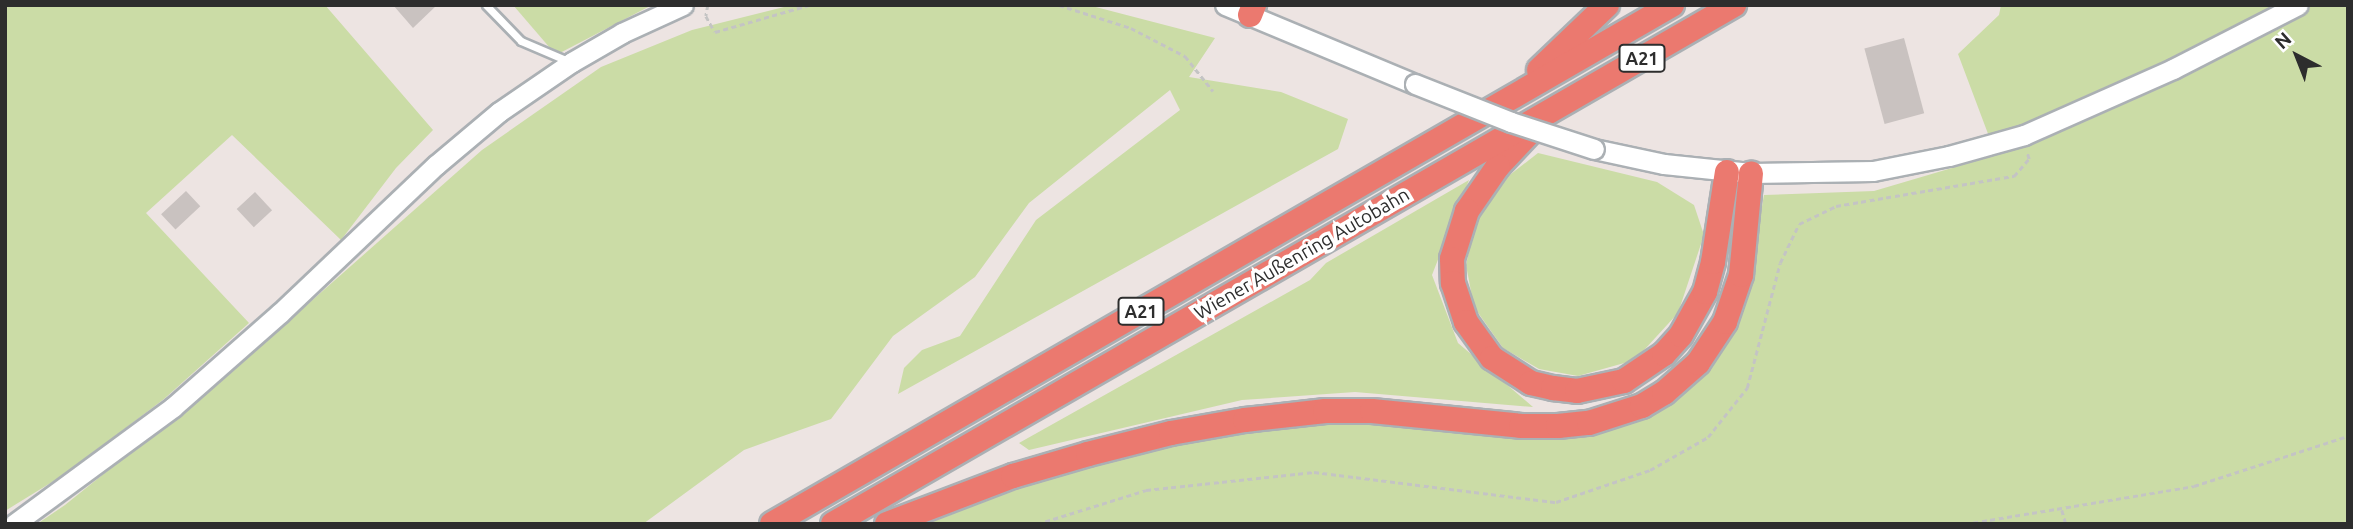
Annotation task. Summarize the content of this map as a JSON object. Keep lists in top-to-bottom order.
{
  "streets": {
    "highway": ["A21", "Wiener Außenring Autobahn"]
  },
  "north": "top left"
}
